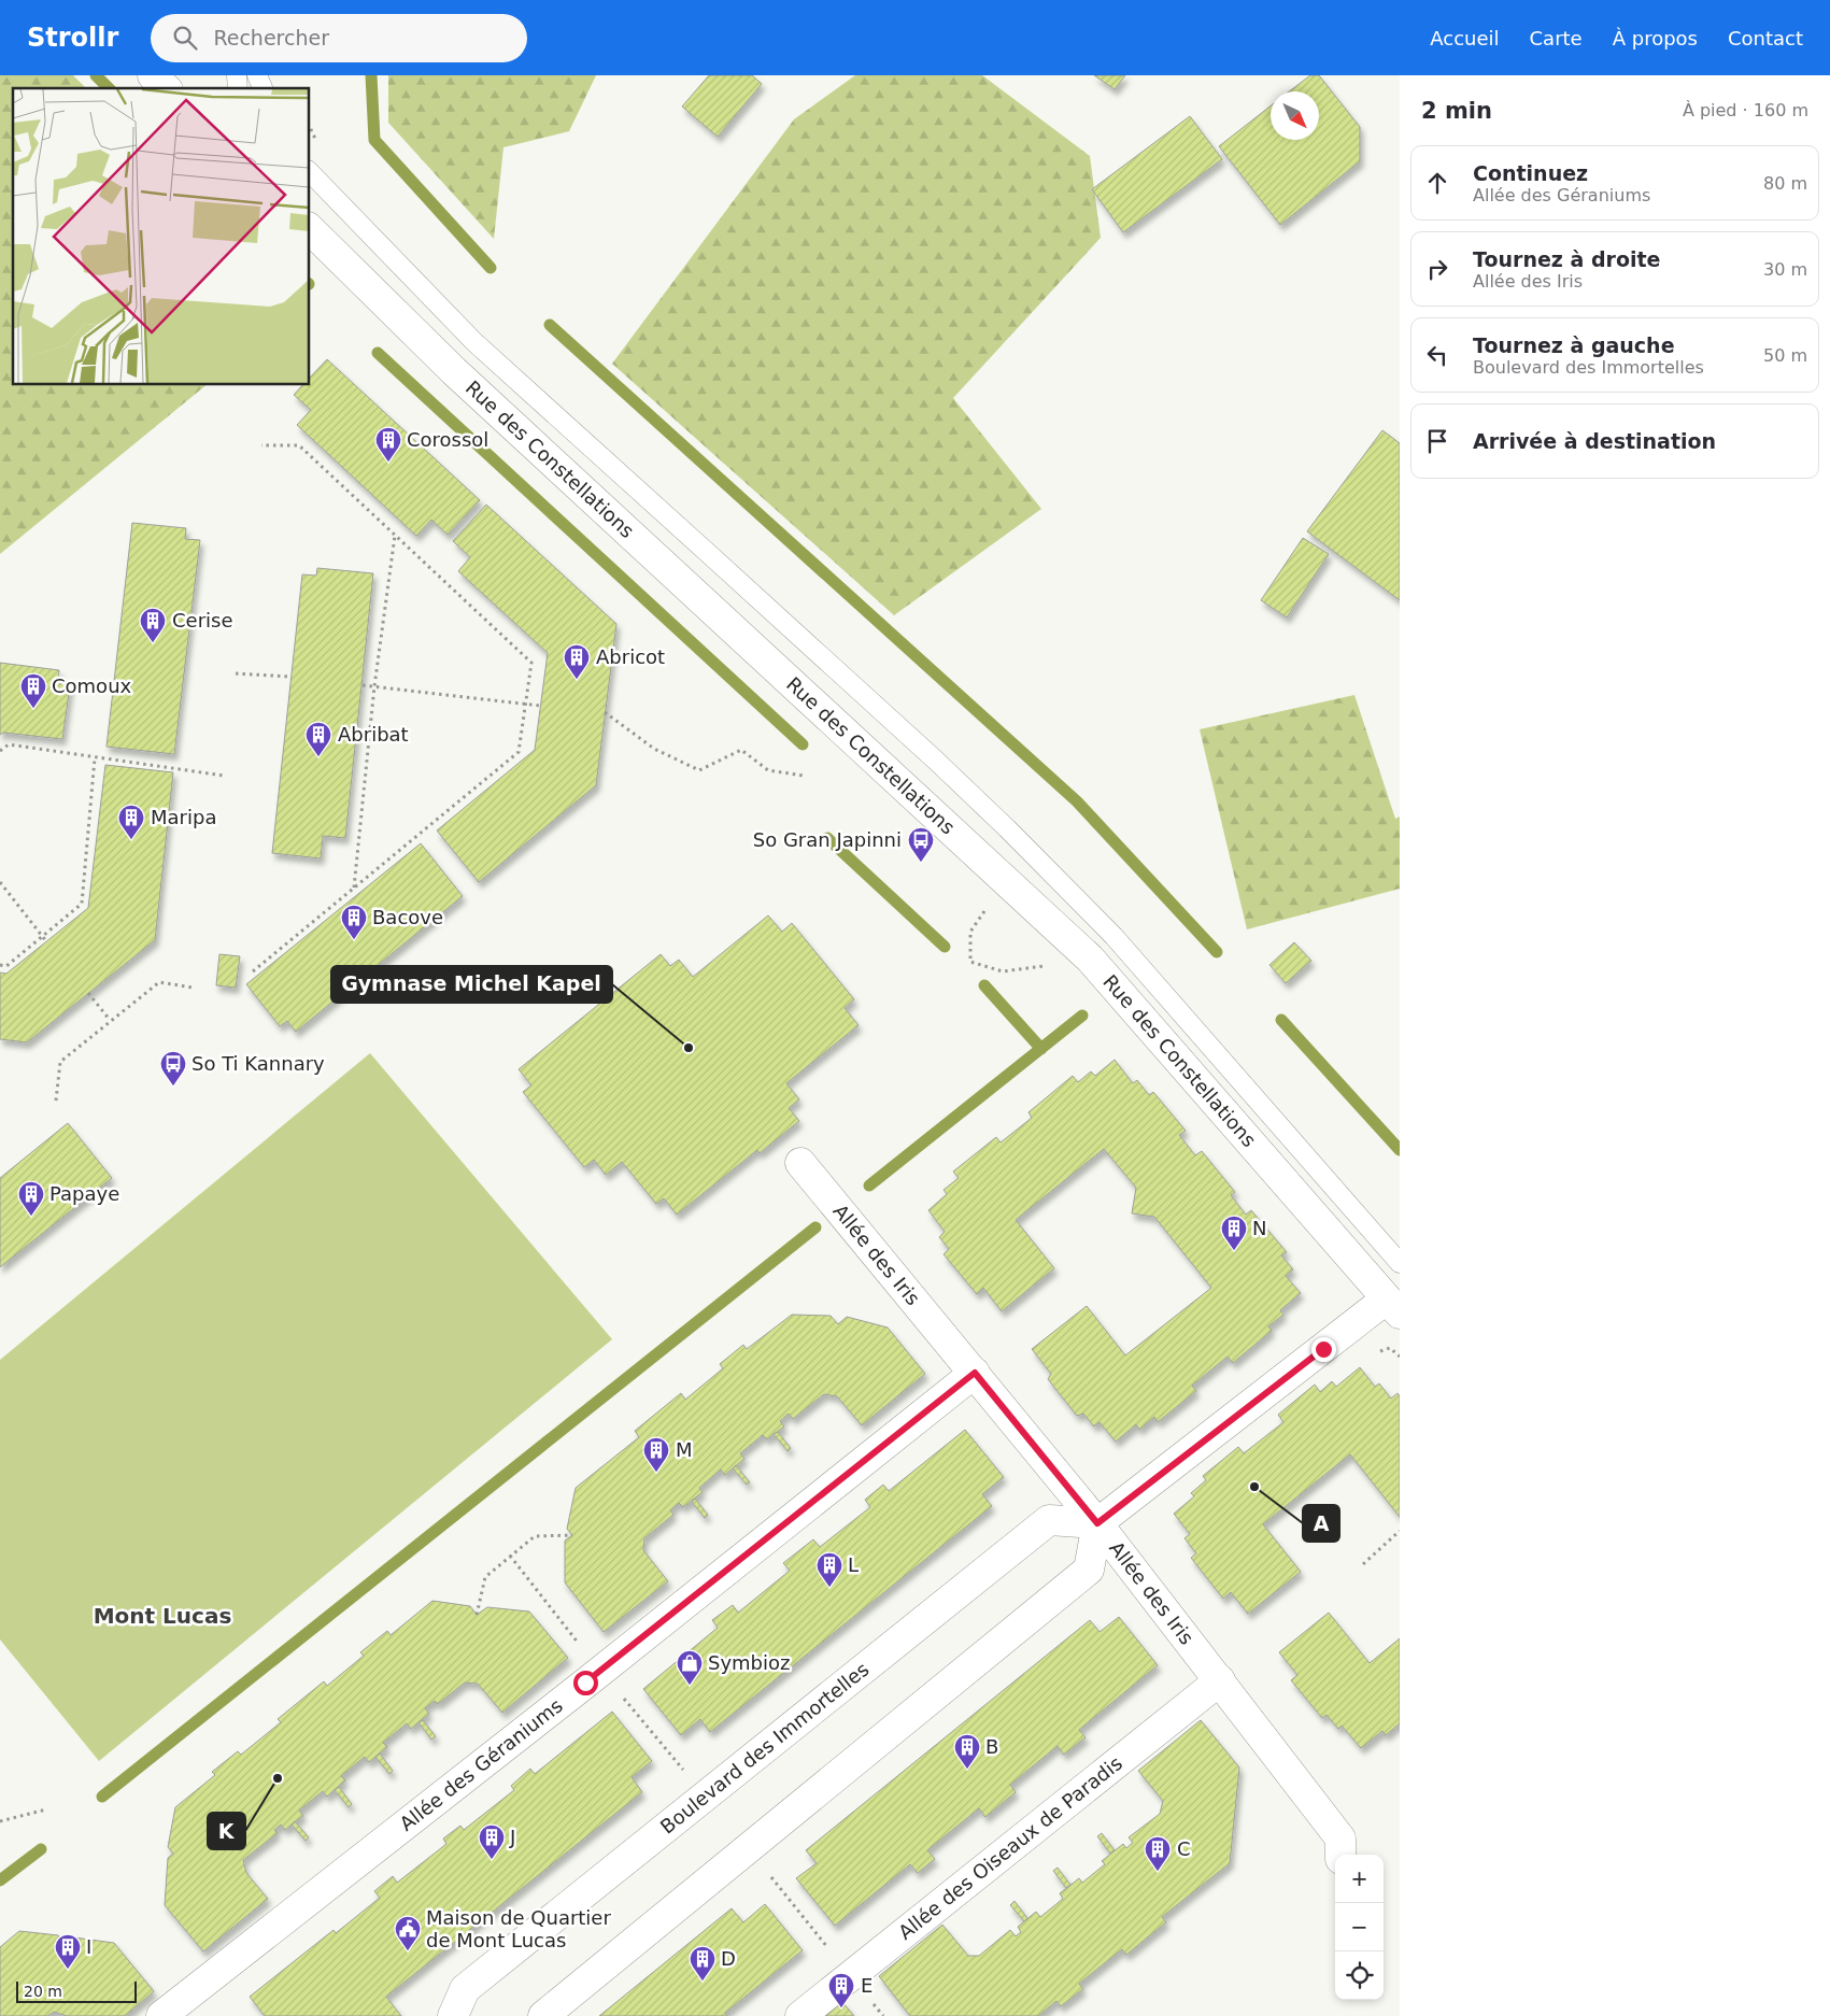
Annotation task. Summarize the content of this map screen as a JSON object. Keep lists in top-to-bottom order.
{
  "streets": {
    "street": [
      "Rue des Constellations",
      "Allée des Iris",
      "Boulevard des Immortelles",
      "Allée des Géraniums",
      "Allée des Oiseaux de Paradis"
    ]
  },
  "crossings": [
    ["Allée des Iris", "Boulevard des Immortelles"],
    ["Allée des Iris", "Allée des Géraniums"],
    ["Allée des Iris", "Allée des Oiseaux de Paradis"]
  ],
  "districts": ["Mont Lucas"],
  "places": {
    "building": [
      "Corossol",
      "Cerise",
      "Abricot",
      "Comoux",
      "Abribat",
      "Maripa",
      "Bacove",
      "Papaye",
      "N",
      "M",
      "L",
      "B",
      "J",
      "C",
      "I",
      "D",
      "E"
    ],
    "bus stop": ["So Gran Japinni", "So Ti Kannary"],
    "other": ["Gymnase Michel Kapel", "A", "K"],
    "shop": ["Symbioz"],
    "public building": ["Maison de Quartier de Mont Lucas"]
  },
  "scale_bar": "20 m",
  "north": "bottom right",
  "page": {
    "header": "Strollr",
    "search": "Rechercher",
    "nav": [
      "Accueil",
      "Carte",
      "À propos",
      "Contact"
    ],
    "heading": ["2 min", "À pied · 160 m"],
    "list": [
      ["Continuez", "Allée des Géraniums", "80 m"],
      ["Tournez à droite", "Allée des Iris", "30 m"],
      ["Tournez à gauche", "Boulevard des Immortelles", "50 m"],
      "Arrivée à destination"
    ],
    "map_buttons": ["+", "−"],
    "scale": "20 m"
  }
}
